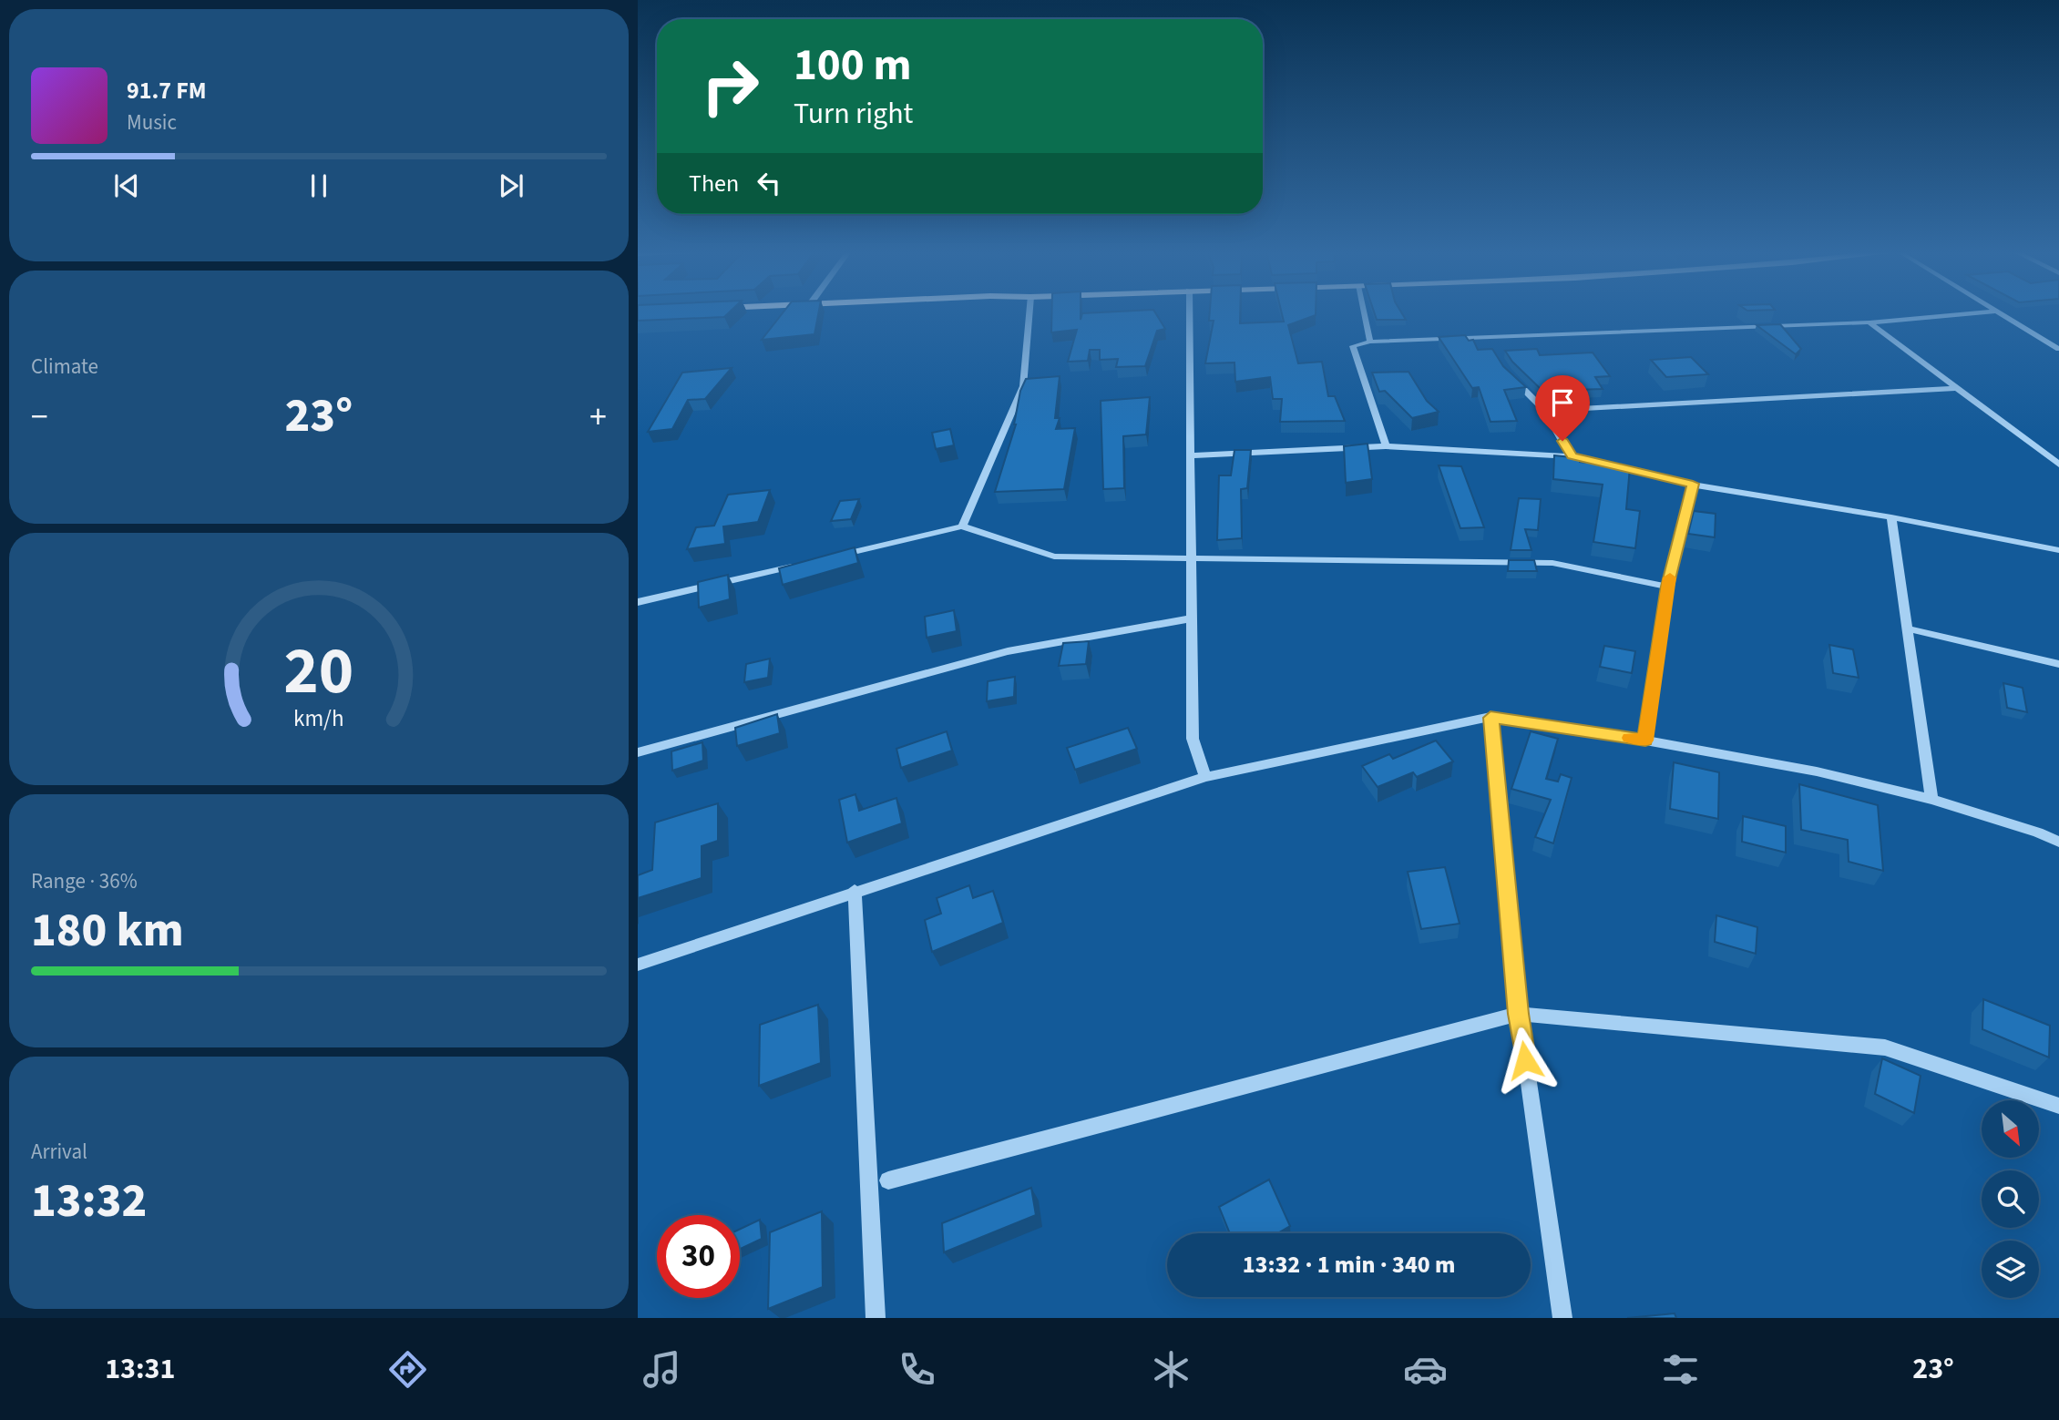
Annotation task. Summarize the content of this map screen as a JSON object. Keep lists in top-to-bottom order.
{
  "north": "bottom right",
  "page": {
    "turn": ["100 m", "Turn right"],
    "song": ["91.7 FM", "Music"],
    "then": "Then",
    "tile": [
      "Climate",
      ["Range · 36%", "180 km"],
      ["Arrival", "13:32"]
    ],
    "heat": ["−", "23°", "+"],
    "limit": "30",
    "trip": "13:32 · 1 min · 340 m",
    "tabs": ["13:31", "23°"],
    "gauge": ["20", "km/h"]
  }
}
